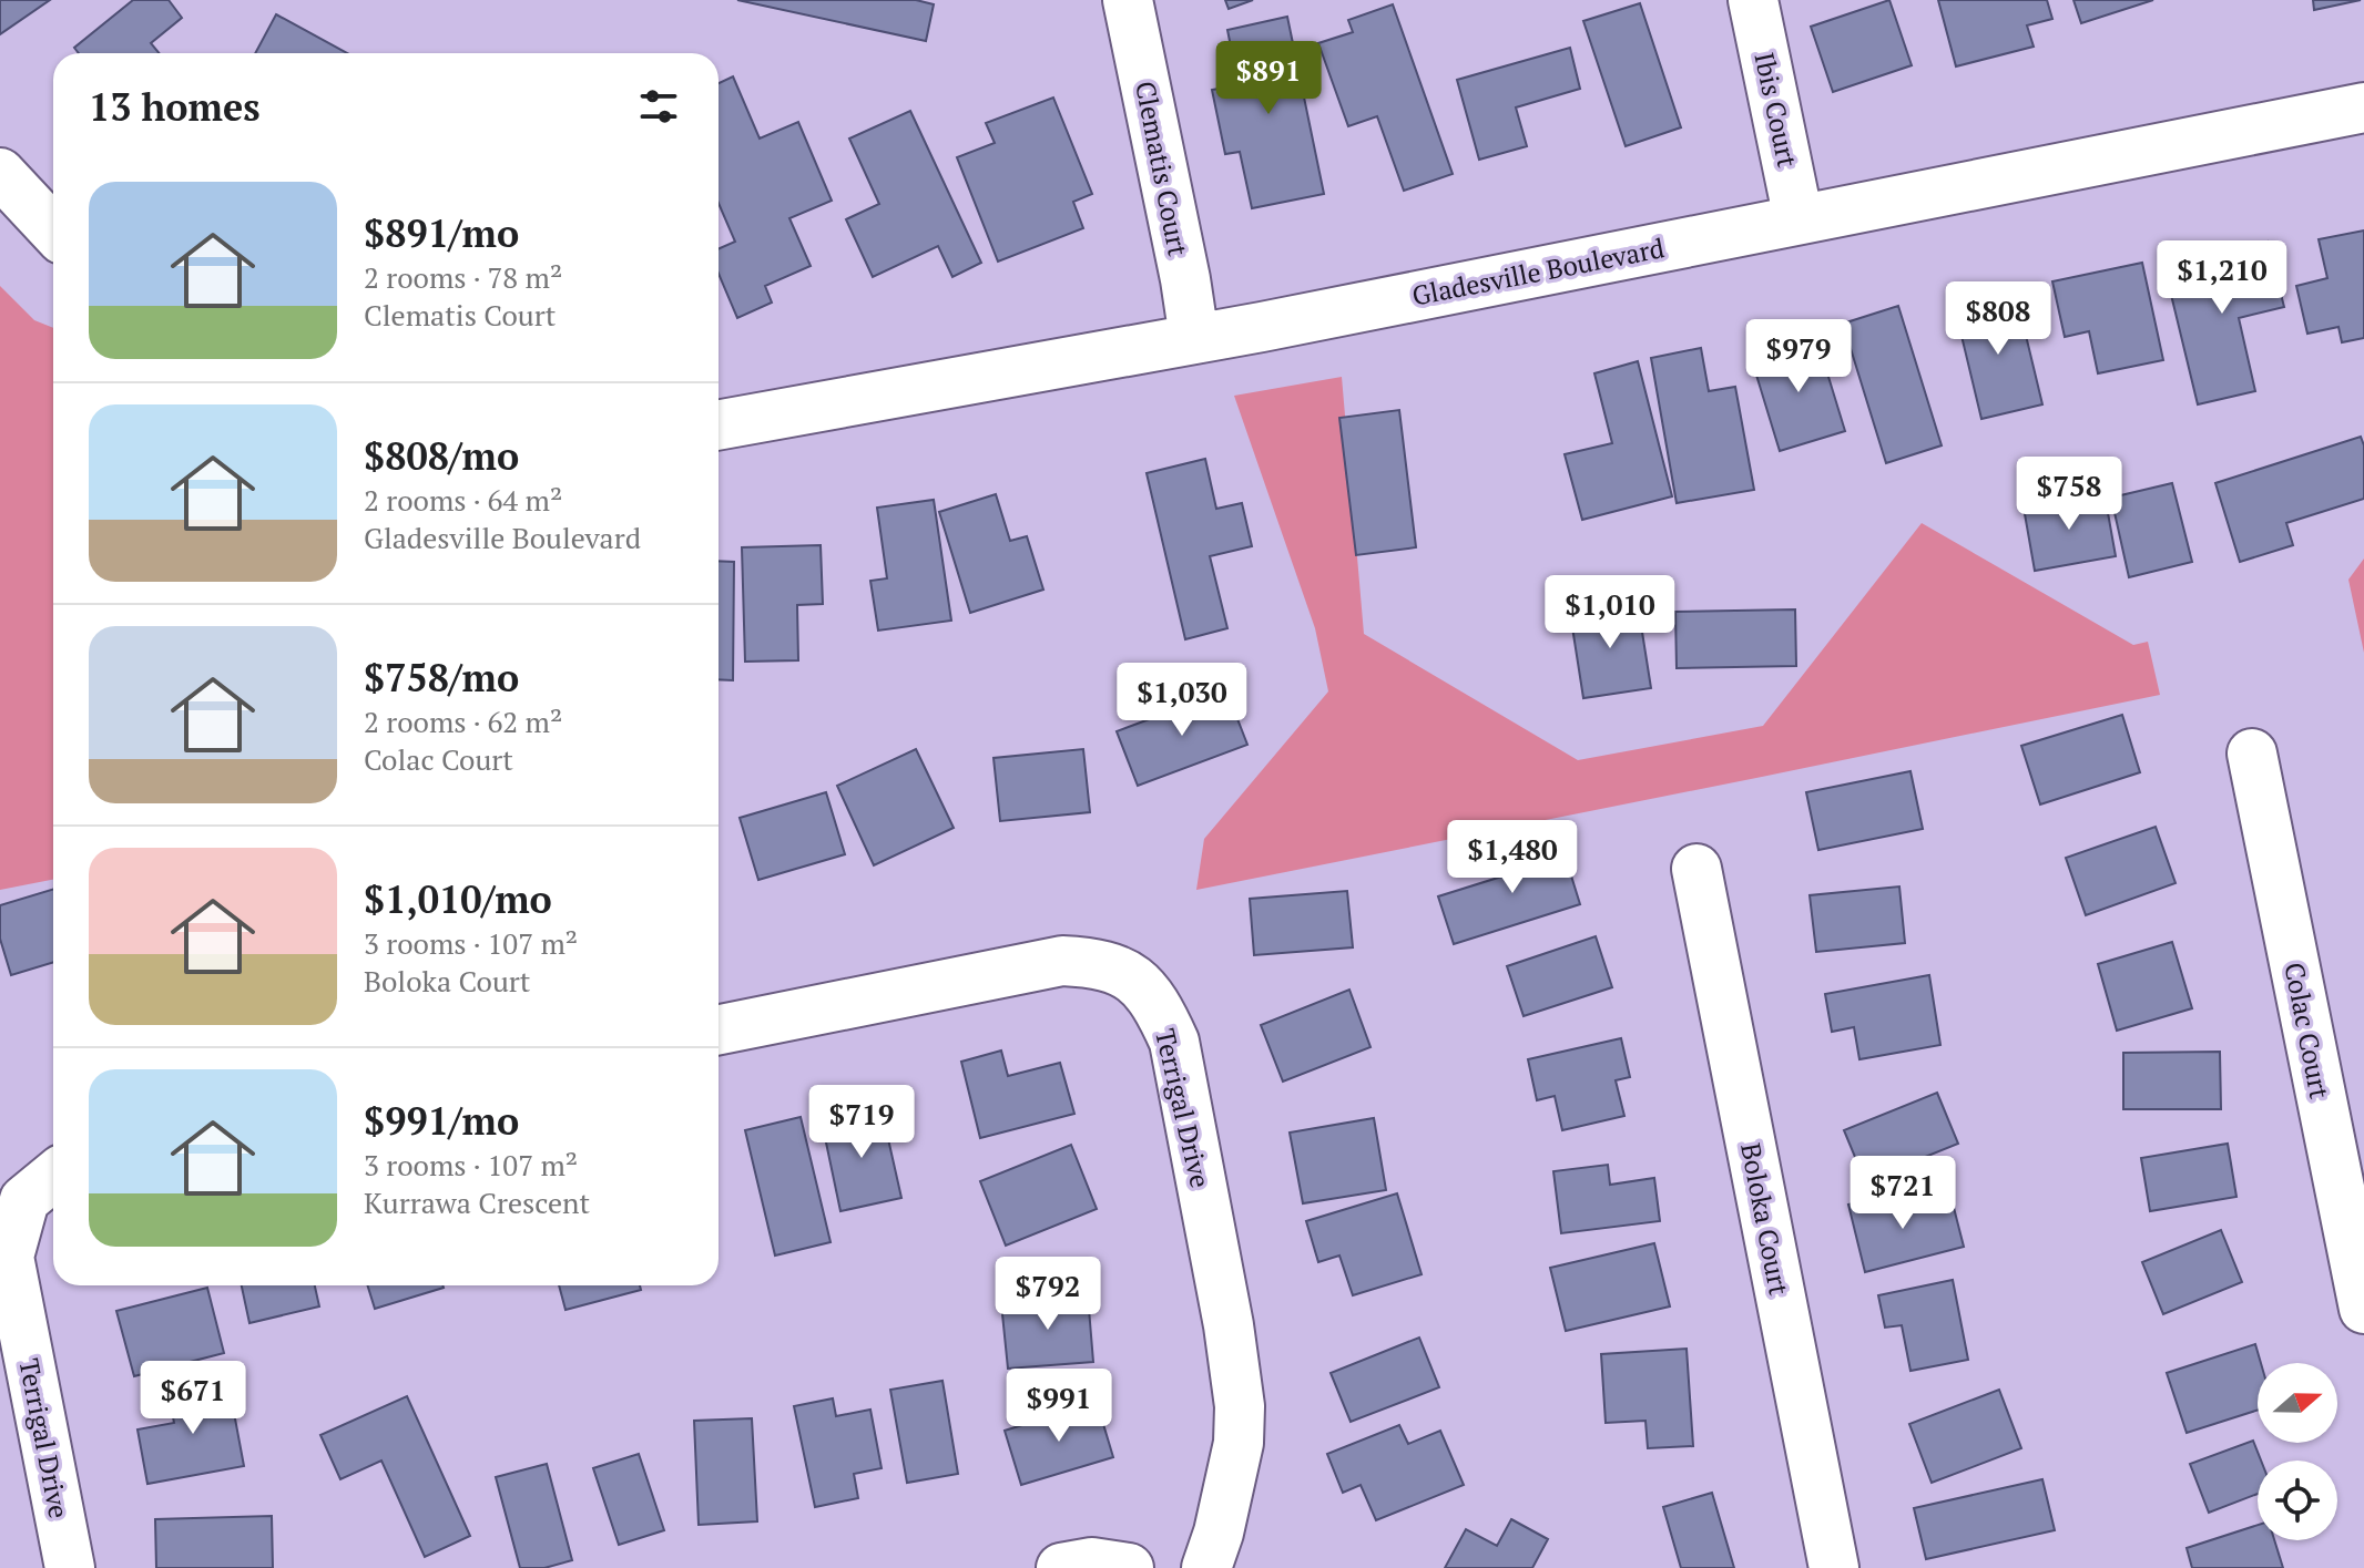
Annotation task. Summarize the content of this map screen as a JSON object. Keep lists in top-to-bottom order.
{
  "streets": {
    "street": [
      "Ibis Court",
      "Clematis Court",
      "Gladesville Boulevard",
      "Colac Court",
      "Terrigal Drive",
      "Boloka Court"
    ]
  },
  "crossings": [
    ["Ibis Court", "Gladesville Boulevard"],
    ["Clematis Court", "Gladesville Boulevard"]
  ],
  "north": "right",
  "page": {
    "price": [
      "$891",
      "$1,210",
      "$808",
      "$979",
      "$758",
      "$1,010",
      "$1,030",
      "$1,480",
      "$719",
      "$721",
      "$792",
      "$671",
      "$991"
    ],
    "heading": "13 homes",
    "list": [
      {
        "name": "$891/mo",
        "note": "2 rooms · 78 m² · Clematis Court"
      },
      {
        "name": "$808/mo",
        "note": "2 rooms · 64 m² · Gladesville Boulevard"
      },
      {
        "name": "$758/mo",
        "note": "2 rooms · 62 m² · Colac Court"
      },
      {
        "name": "$1,010/mo",
        "note": "3 rooms · 107 m² · Boloka Court"
      },
      {
        "name": "$991/mo",
        "note": "3 rooms · 107 m² · Kurrawa Crescent"
      }
    ]
  }
}
